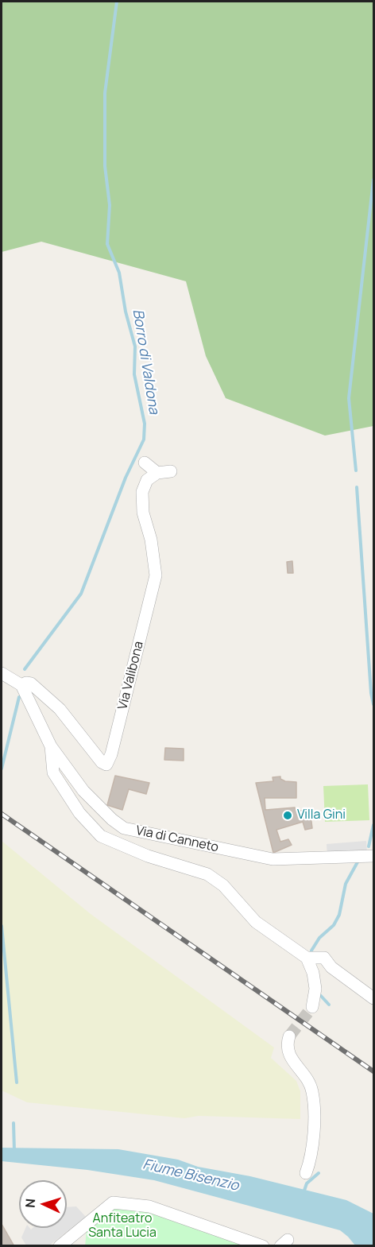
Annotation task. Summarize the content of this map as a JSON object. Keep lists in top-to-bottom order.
{
  "streets": {
    "street": ["Via Valibona", "Via di Canneto"]
  },
  "crossings": [
    ["Via Valibona", "Via di Canneto"]
  ],
  "water": ["Borro di Valdona", "Fiume Bisenzio"],
  "parks": ["Anfiteatro Santa Lucia"],
  "places": ["Villa Gini"],
  "north": "left"
}
